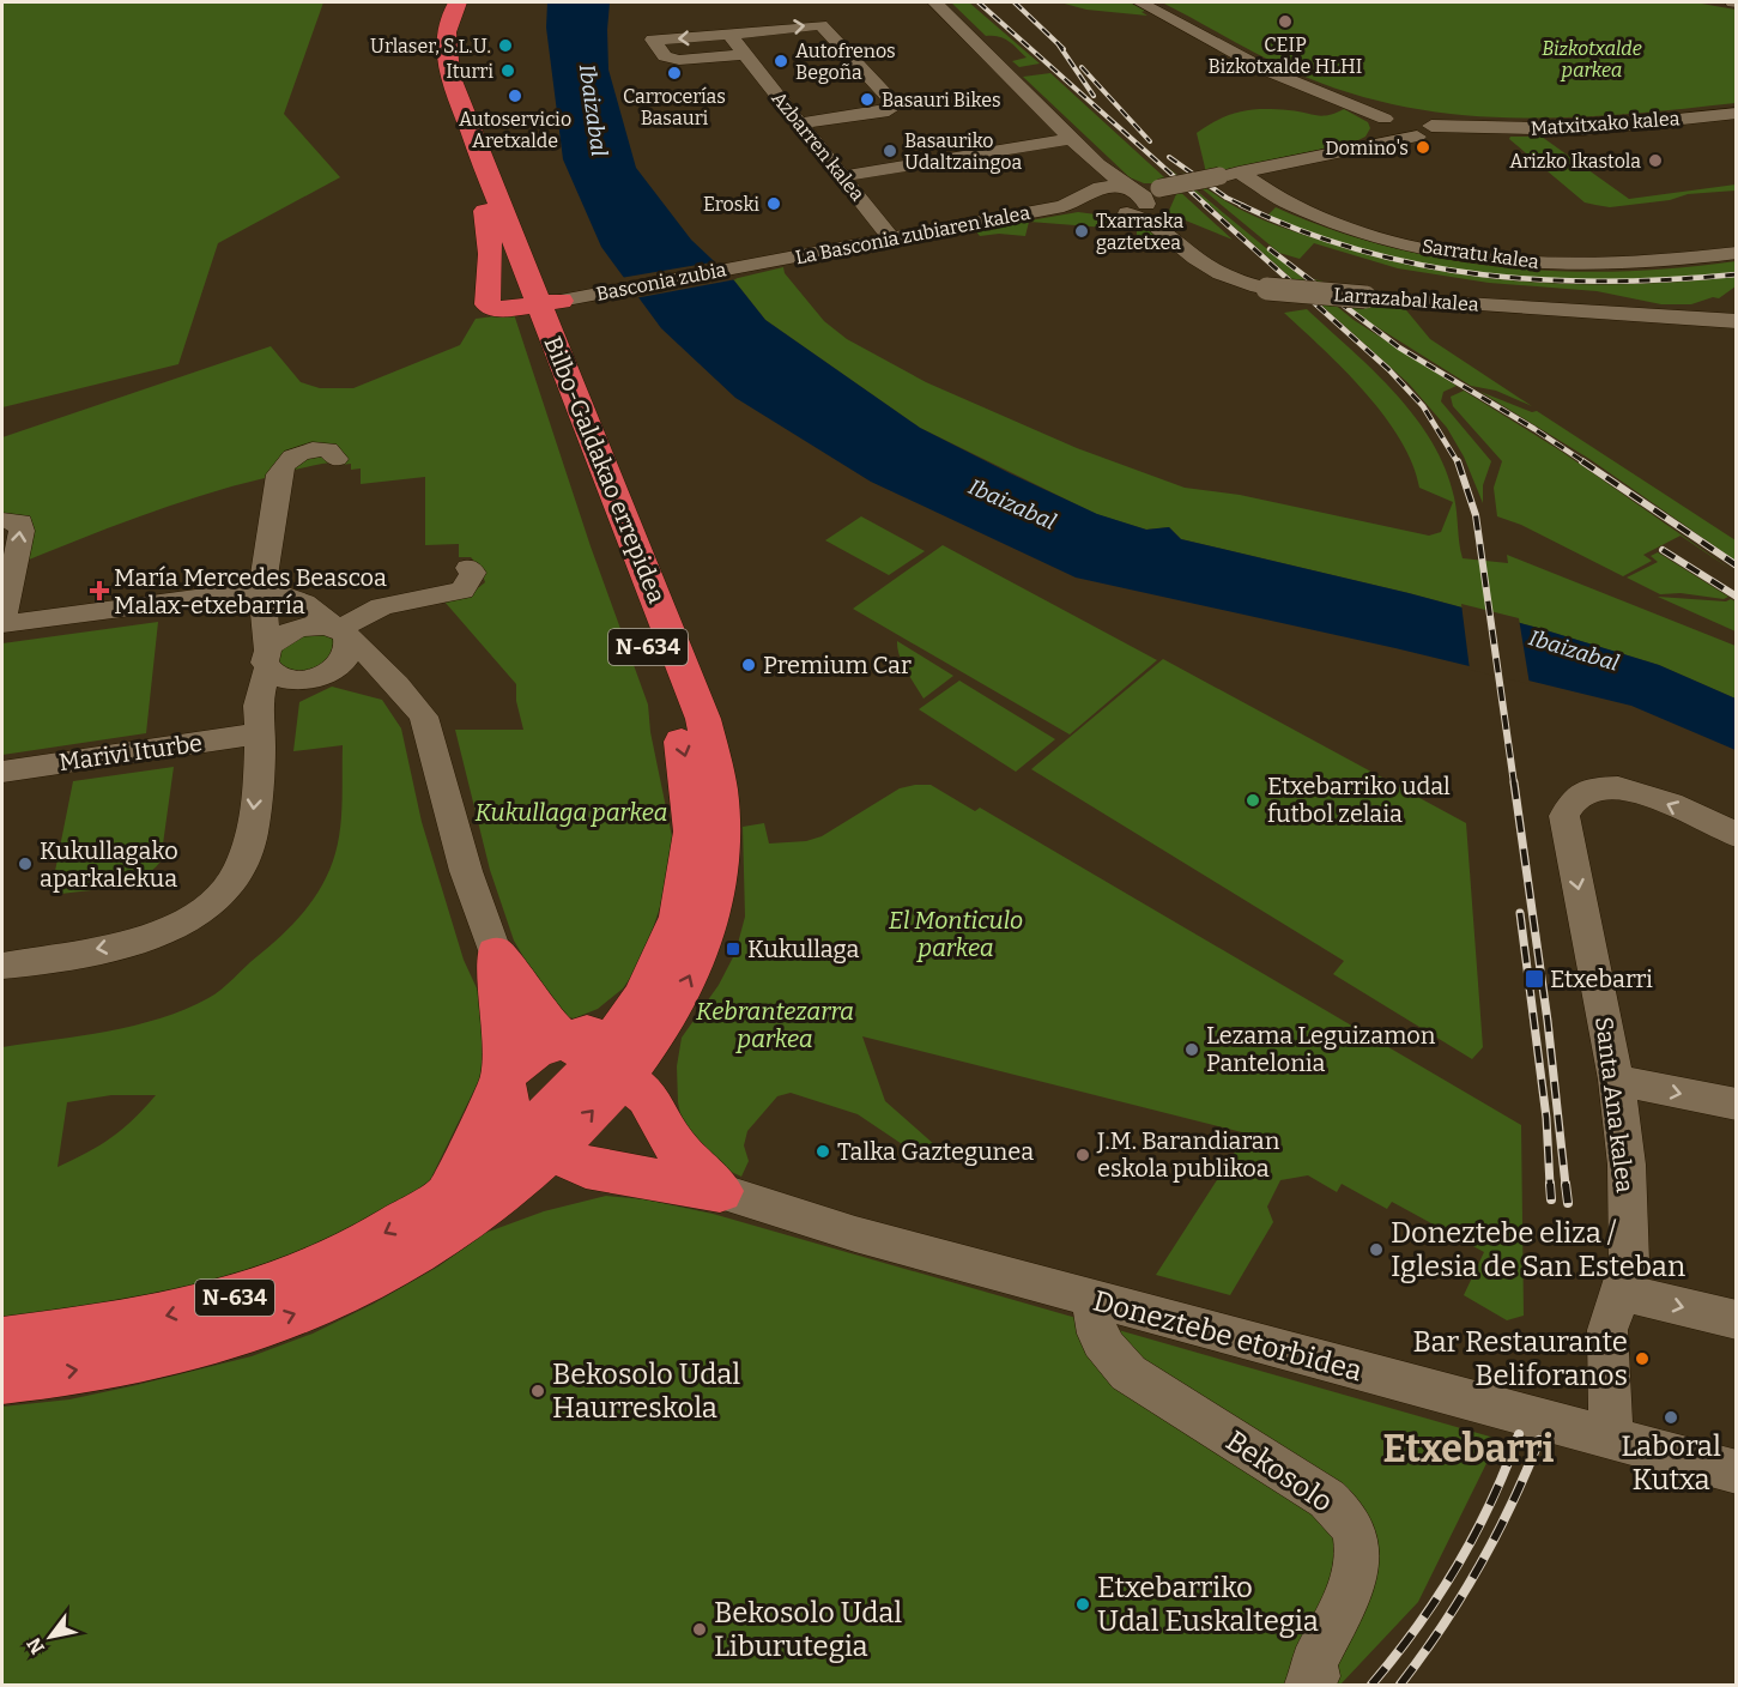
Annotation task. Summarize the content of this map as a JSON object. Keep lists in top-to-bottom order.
{
  "streets": {
    "highway": ["Bilbo-Galdakao errepidea", "N-634"],
    "street": [
      "Matxitxako kalea",
      "Azbarren kalea",
      "La Basconia zubiaren kalea",
      "Sarratu kalea",
      "Basconia zubia",
      "Larrazabal kalea",
      "Marivi Iturbe",
      "Santa Ana kalea",
      "Doneztebe etorbidea",
      "Bekosolo"
    ]
  },
  "crossings": [
    ["Matxitxako kalea", "La Basconia zubiaren kalea"],
    ["Matxitxako kalea", "Sarratu kalea"],
    ["Azbarren kalea", "La Basconia zubiaren kalea"],
    ["La Basconia zubiaren kalea", "Basconia zubia"],
    ["Basconia zubia", "Bilbo-Galdakao errepidea"],
    ["Santa Ana kalea", "Doneztebe etorbidea"],
    ["Doneztebe etorbidea", "Bekosolo"]
  ],
  "districts": ["Etxebarri"],
  "water": ["Ibaizabal"],
  "parks": [
    "Bizkotxalde parkea",
    "Kukullaga parkea",
    "El Monticulo parkea",
    "Kebrantezarra parkea"
  ],
  "places": {
    "other": [
      "CEIP Bizkotxalde HLHI",
      "Urlaser, S.L.U.",
      "Autofrenos Begoña",
      "Iturri",
      "Carrocerías Basauri",
      "Autoservicio Aretxalde",
      "Basauri Bikes",
      "Domino's",
      "Basauriko Udaltzaingoa",
      "Arizko Ikastola",
      "Eroski",
      "Txarraska gaztetxea",
      "Premium Car",
      "Etxebarriko udal futbol zelaia",
      "Kukullagako aparkalekua",
      "Lezama Leguizamon Pantelonia",
      "Talka Gaztegunea",
      "J.M. Barandiaran eskola publikoa",
      "Doneztebe eliza / Iglesia de San Esteban",
      "Bar Restaurante Beliforanos",
      "Bekosolo Udal Haurreskola",
      "Laboral Kutxa",
      "Etxebarriko Udal Euskaltegia",
      "Bekosolo Udal Liburutegia"
    ],
    "health": ["María Mercedes Beascoa Malax-etxebarría"],
    "transit": ["Kukullaga", "Etxebarri"]
  },
  "north": "bottom left"
}
